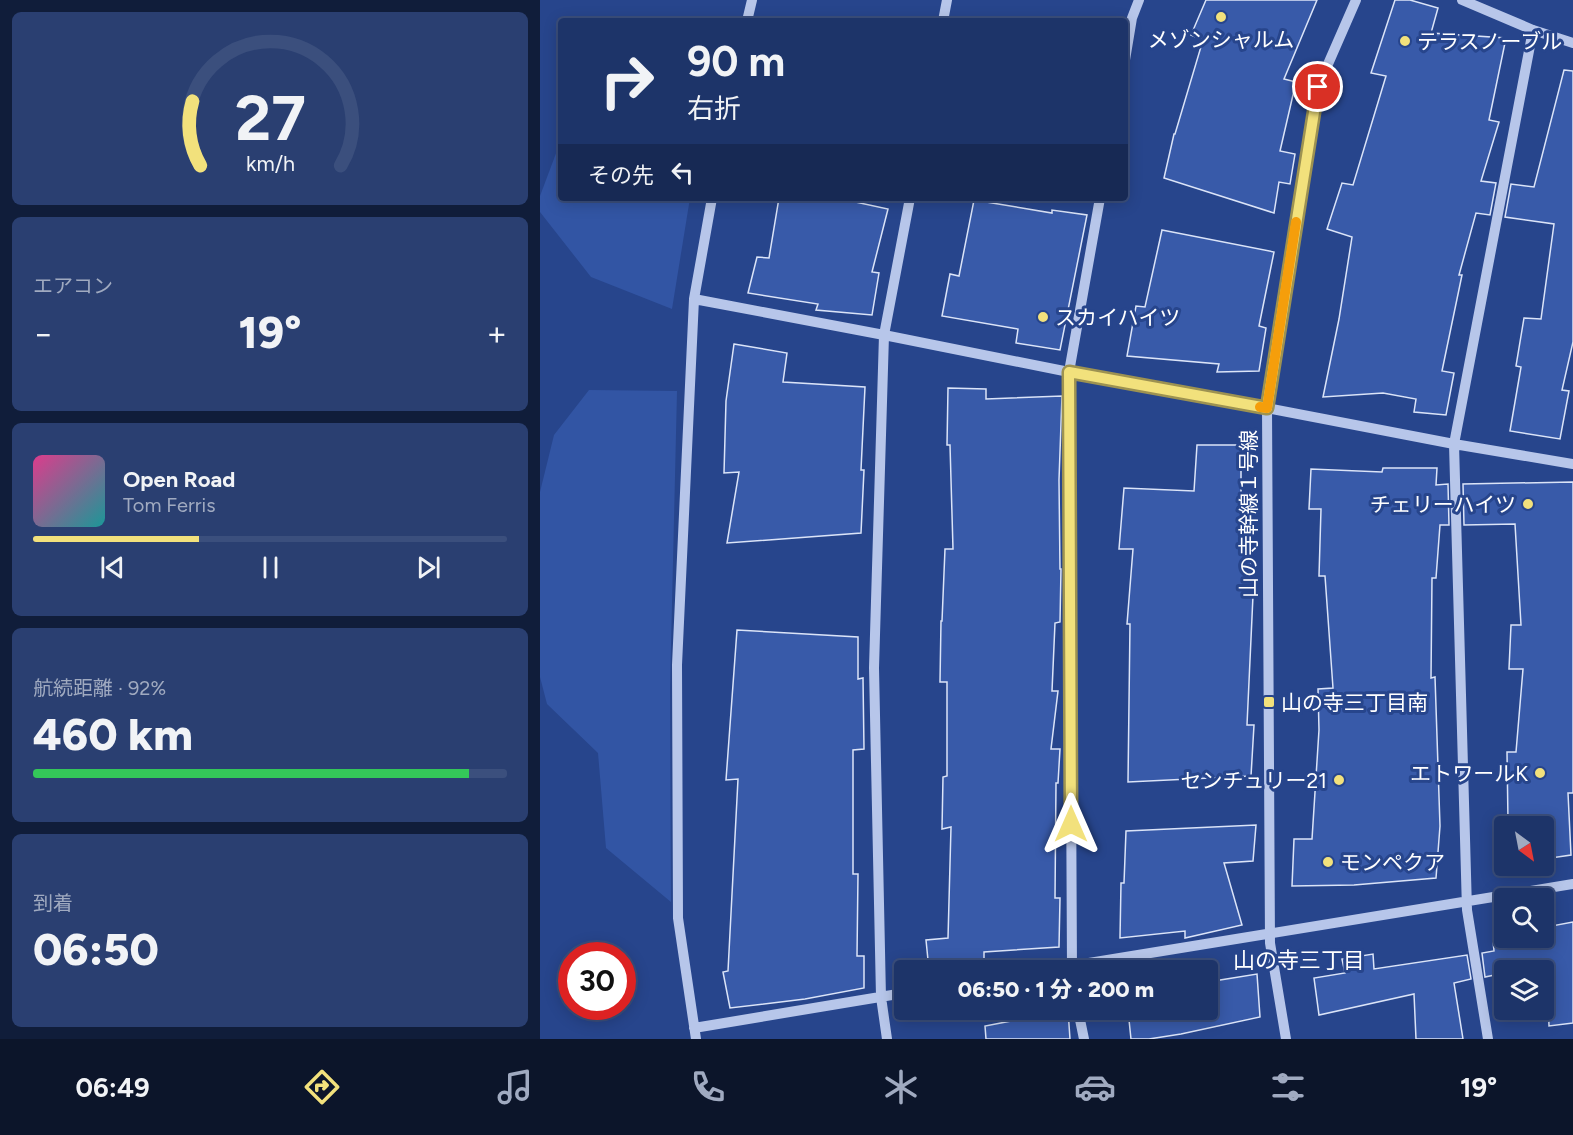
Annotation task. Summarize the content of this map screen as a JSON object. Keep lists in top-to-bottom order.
{
  "streets": {
    "street": ["山の寺幹線１号線"]
  },
  "districts": ["山の寺三丁目"],
  "places": {
    "other": [
      "メゾンシャルム",
      "テラスノーブル",
      "スカイハイツ",
      "チェリーハイツ",
      "エトワールK",
      "センチュリー21",
      "モンペクア"
    ],
    "transit": ["山の寺三丁目南"]
  },
  "north": "bottom right",
  "page": {
    "turn": ["90 m", "右折"],
    "then": "その先",
    "tile": [
      "エアコン",
      ["航続距離 · 92%", "460 km"],
      ["到着", "06:50"]
    ],
    "heat": ["−", "19°", "+"],
    "song": ["Open Road", "Tom Ferris"],
    "limit": "30",
    "trip": "06:50 · 1 分 · 200 m",
    "tabs": ["06:49", "19°"],
    "gauge": ["27", "km/h"]
  }
}
